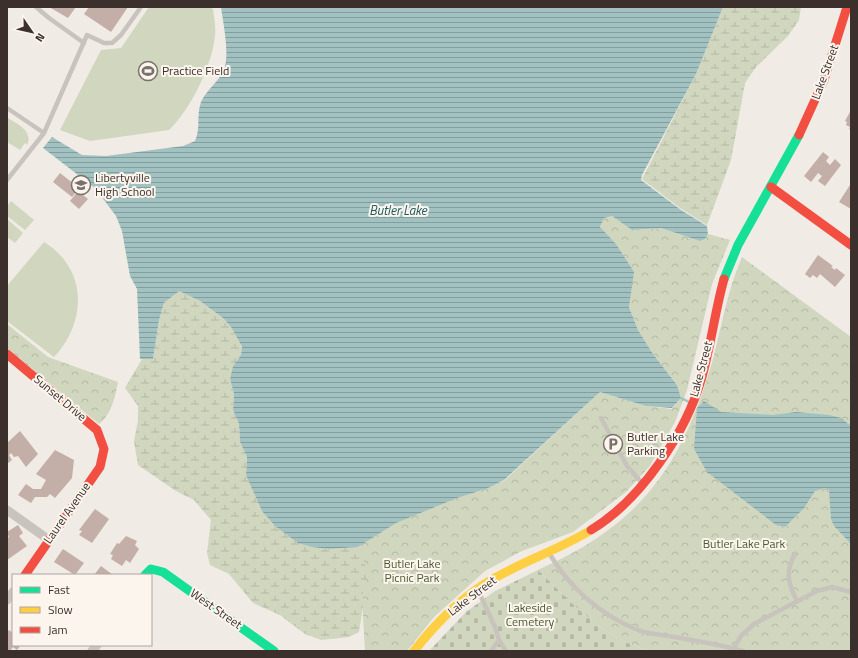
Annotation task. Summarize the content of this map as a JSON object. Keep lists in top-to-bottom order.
{
  "streets": {
    "street": [
      "Lake Street",
      "Sunset Drive",
      "Laurel Avenue",
      "West Street"
    ]
  },
  "crossings": [
    ["Sunset Drive", "Laurel Avenue"]
  ],
  "water": ["Butler Lake"],
  "parks": ["Butler Lake Park", "Butler Lake Picnic Park", "Lakeside Cemetery"],
  "places": {
    "sports": ["Practice Field"],
    "school or university": ["Libertyville High School"],
    "parking": ["Butler Lake Parking"]
  },
  "legend": ["Fast", "Slow", "Jam"],
  "north": "bottom right"
}
